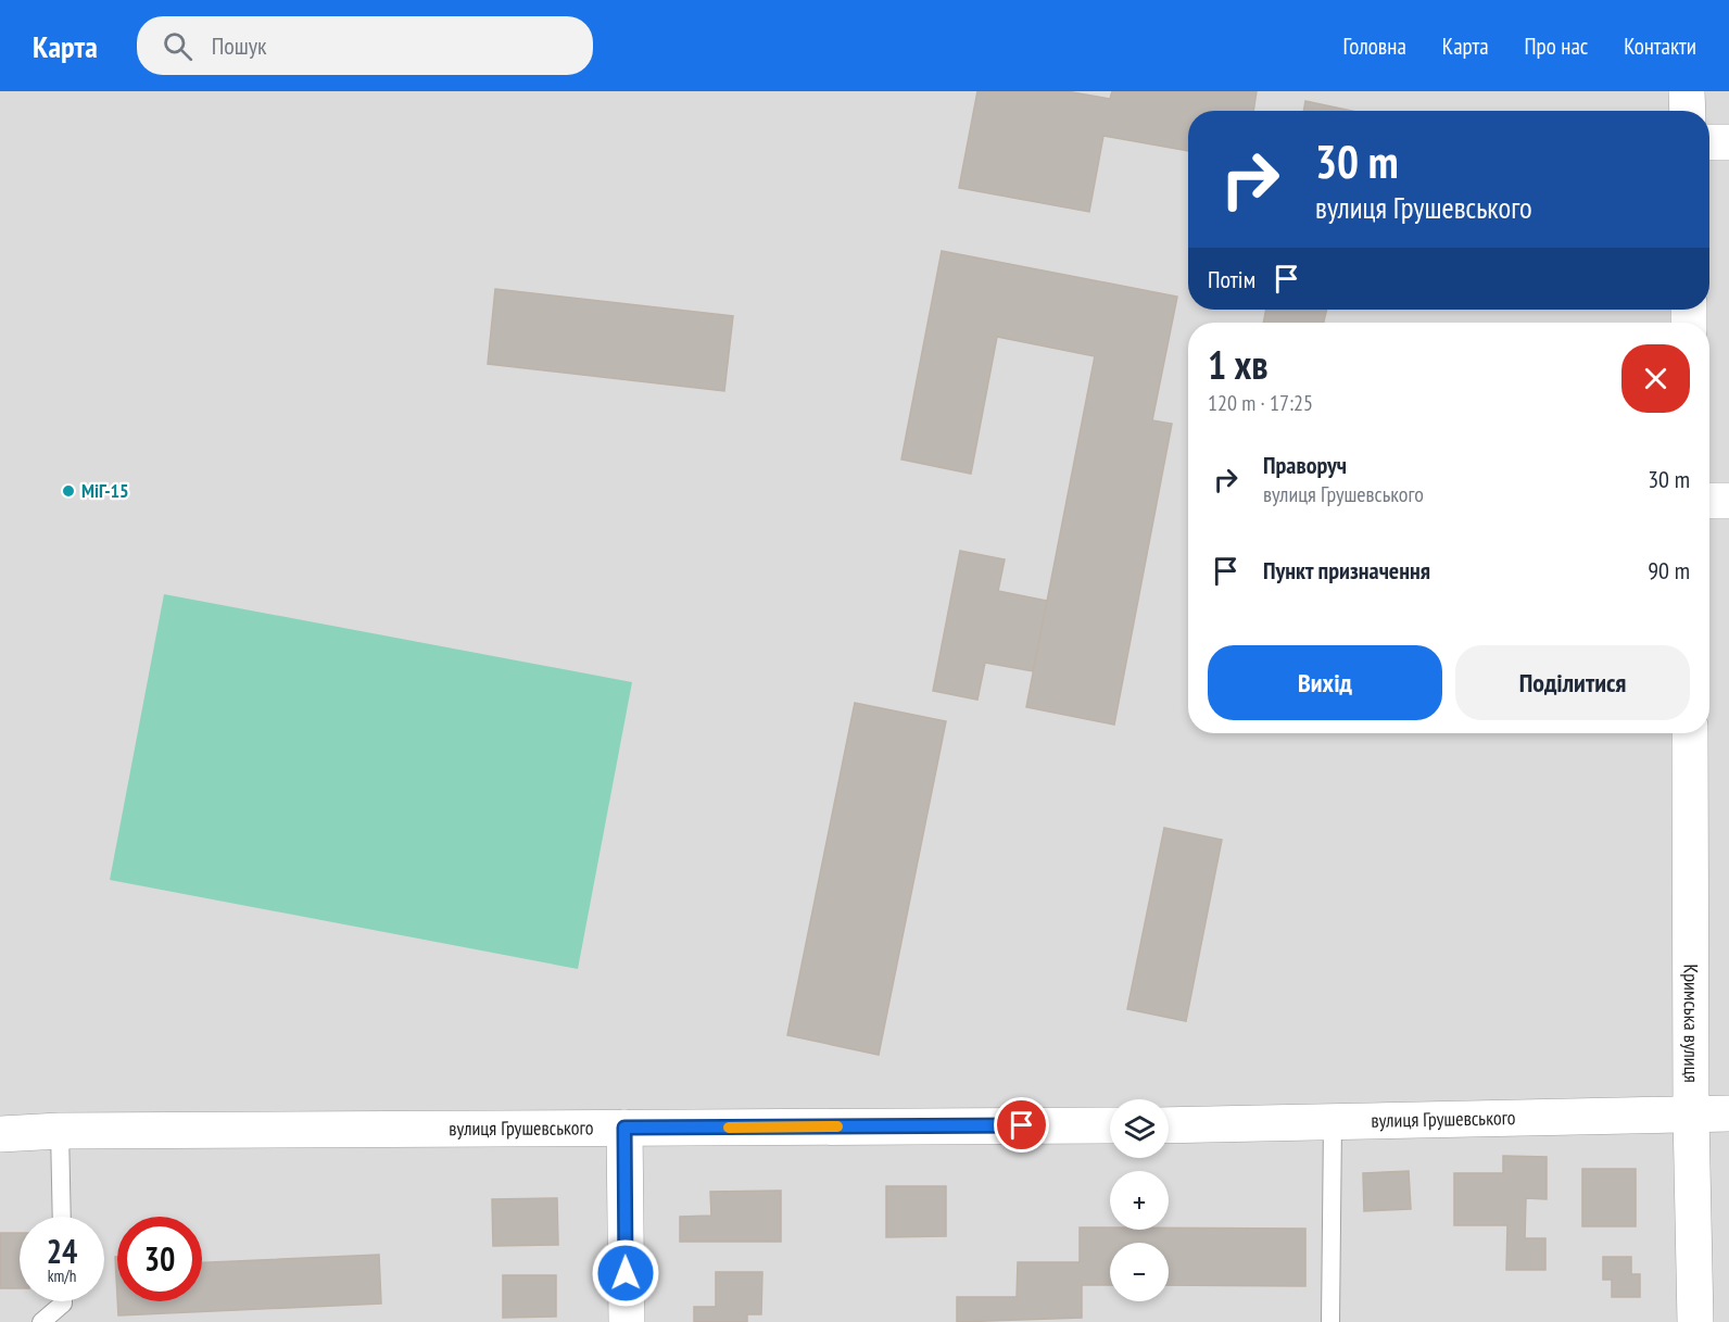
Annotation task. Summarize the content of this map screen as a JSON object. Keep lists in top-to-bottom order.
{
  "streets": {
    "street": ["Кримська вулиця", "вулиця Грушевського"]
  },
  "crossings": [
    ["Кримська вулиця", "вулиця Грушевського"]
  ],
  "places": ["МіГ-15"],
  "page": {
    "header": "Карта",
    "search": "Пошук",
    "nav": [
      "Головна",
      "Карта",
      "Про нас",
      "Контакти"
    ],
    "turn": ["30 m", "вулиця Грушевського"],
    "then": "Потім",
    "heading": ["1 хв", "120 m · 17:25"],
    "list": [
      {
        "name": "Праворуч",
        "note": "вулиця Грушевського",
        "value": "30 m"
      },
      {
        "name": "Пункт призначення",
        "value": "90 m"
      }
    ],
    "buttons": ["Вихід", "Поділитися"],
    "map_buttons": ["+", "−"],
    "speed": "24 km/h",
    "limit": "30"
  }
}
